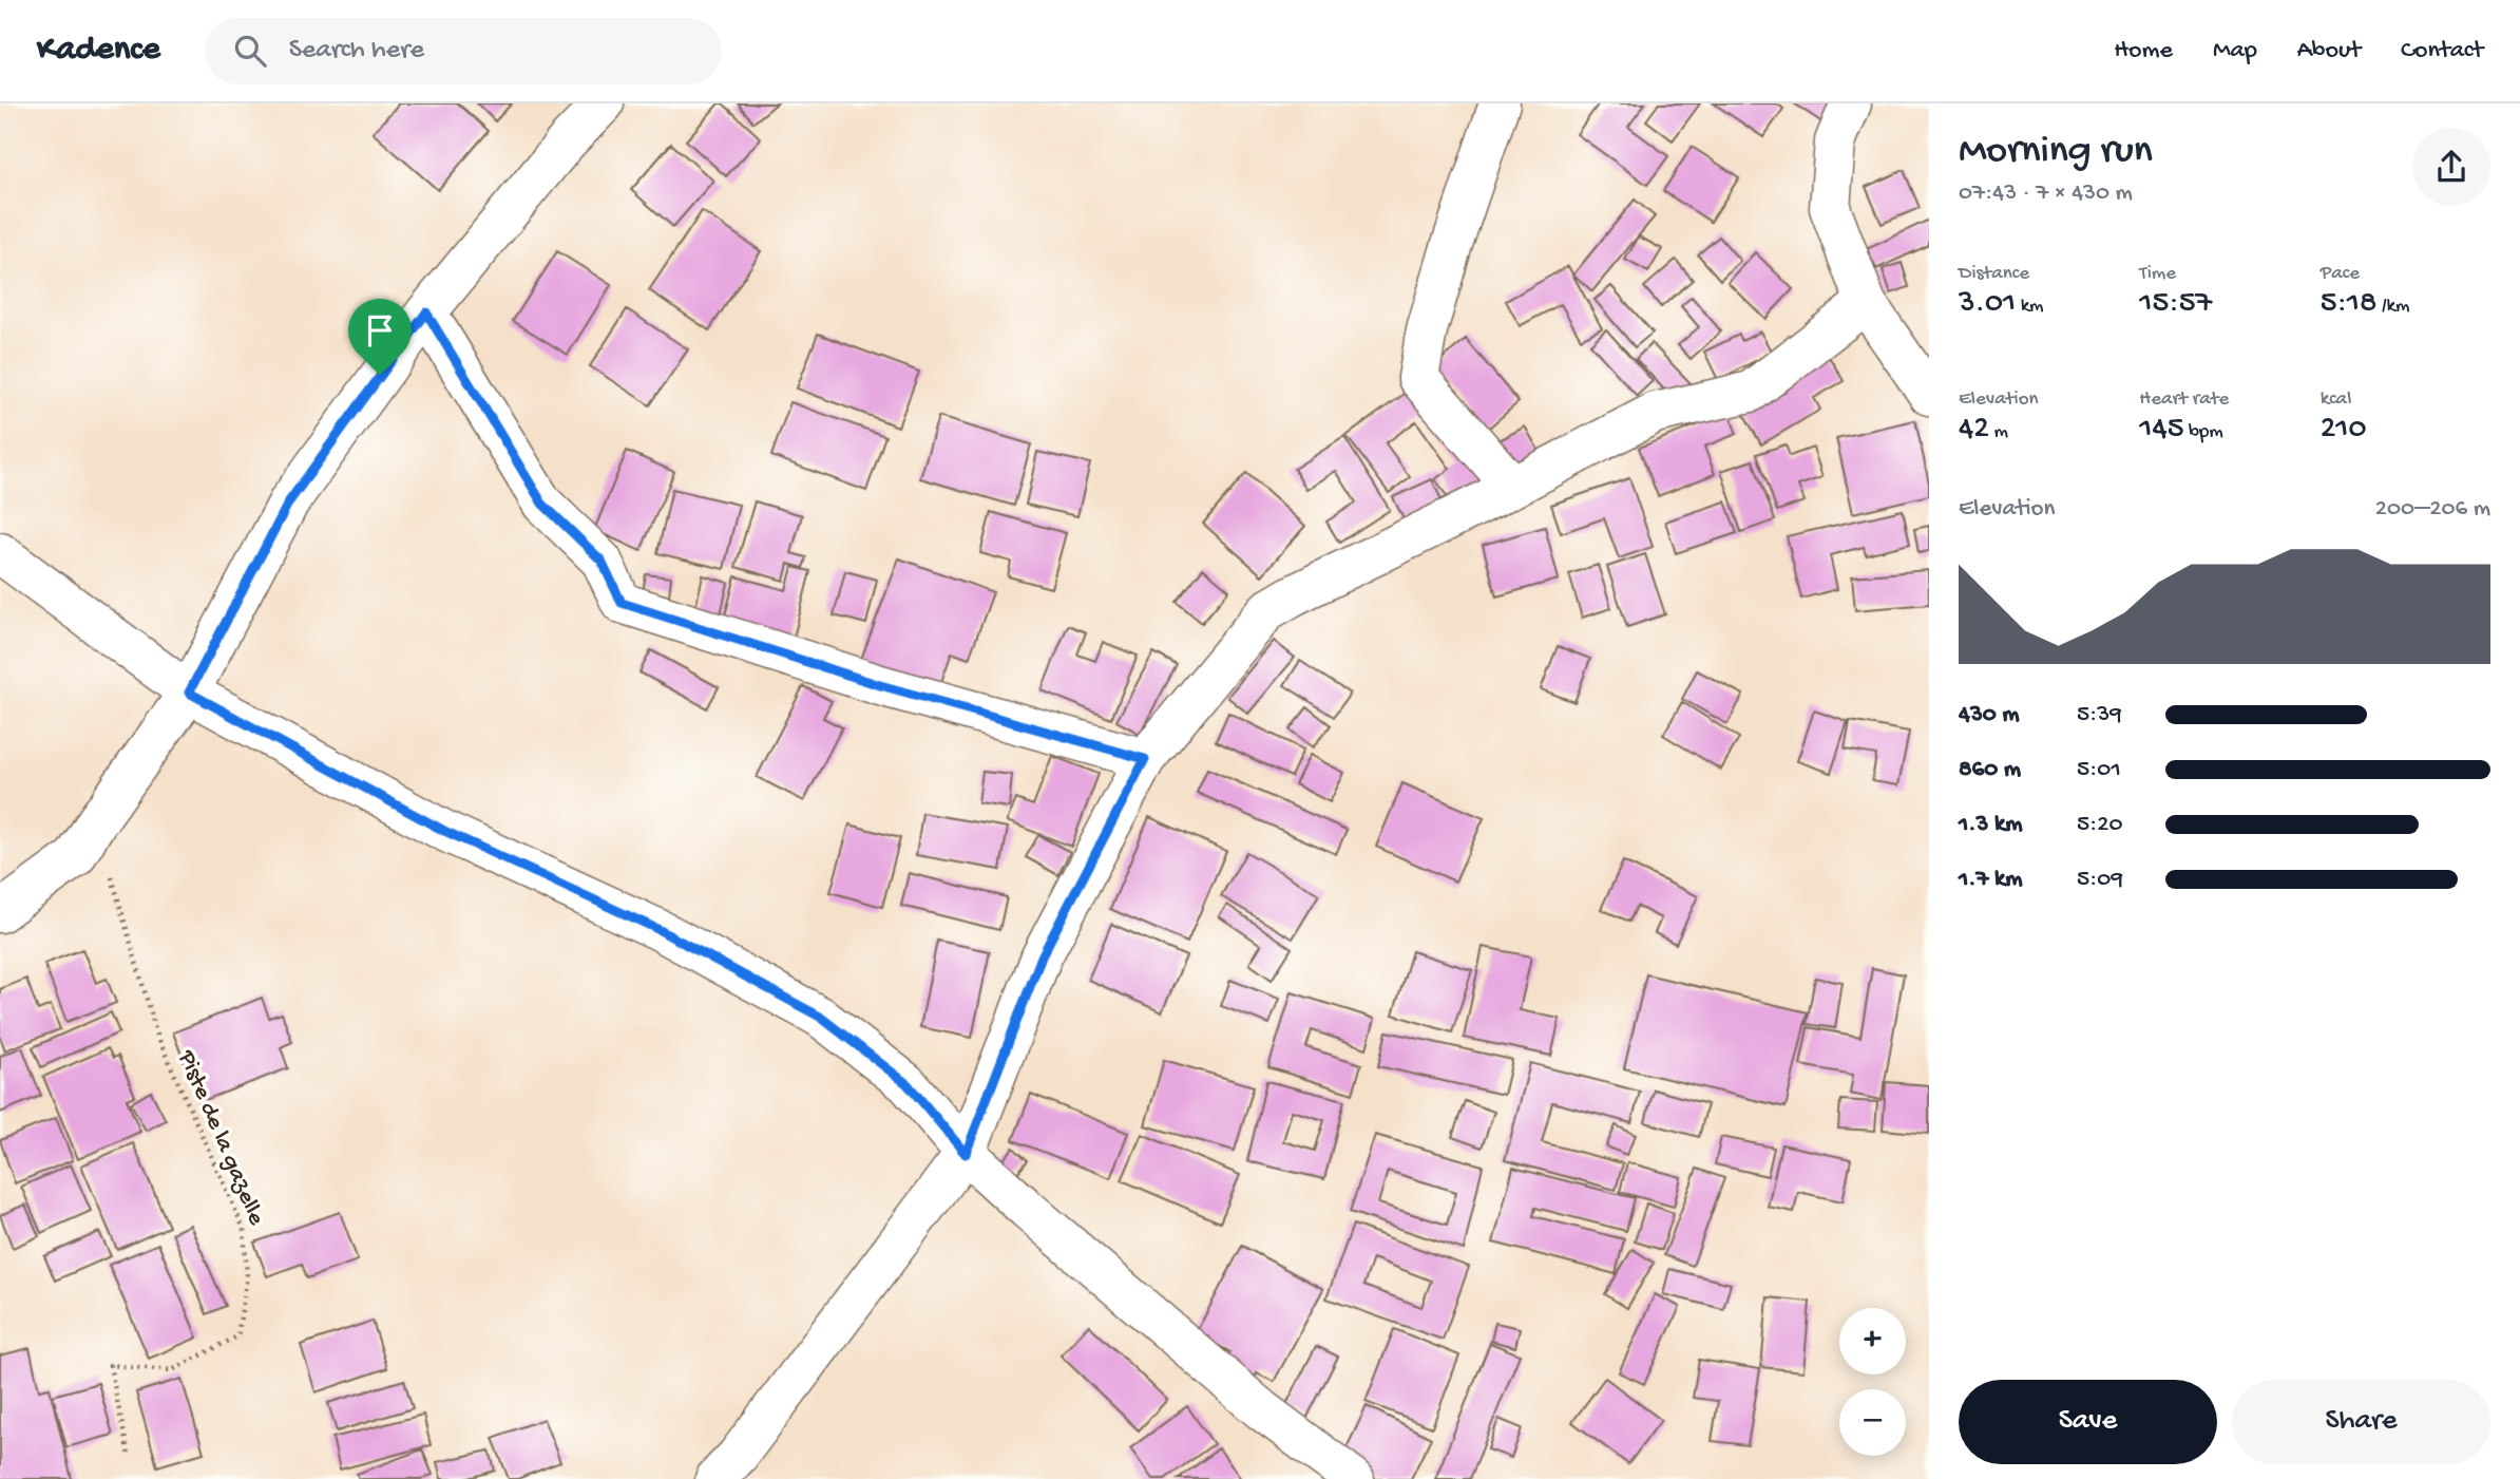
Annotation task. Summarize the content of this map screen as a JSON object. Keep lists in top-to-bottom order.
{
  "streets": {
    "path": ["Piste de la gazelle"]
  },
  "page": {
    "header": "Kadence",
    "search": "Search here",
    "nav": [
      "Home",
      "Map",
      "About",
      "Contact"
    ],
    "heading": ["Morning run", "07:43 · 7 × 430 m"],
    "stats": [
      ["Distance", "3.01 km"],
      ["Time", "15:57"],
      ["Pace", "5:18 /km"],
      ["Elevation", "42 m"],
      ["Heart rate", "145 bpm"],
      ["kcal", "210"]
    ],
    "chart": ["Elevation", "200–206 m"],
    "list": [
      {
        "name": "430 m",
        "note": "5:39"
      },
      {
        "name": "860 m",
        "note": "5:01"
      },
      {
        "name": "1.3 km",
        "note": "5:20"
      },
      {
        "name": "1.7 km",
        "note": "5:09"
      }
    ],
    "map_buttons": ["+", "−"],
    "buttons": ["Save", "Share"]
  }
}
